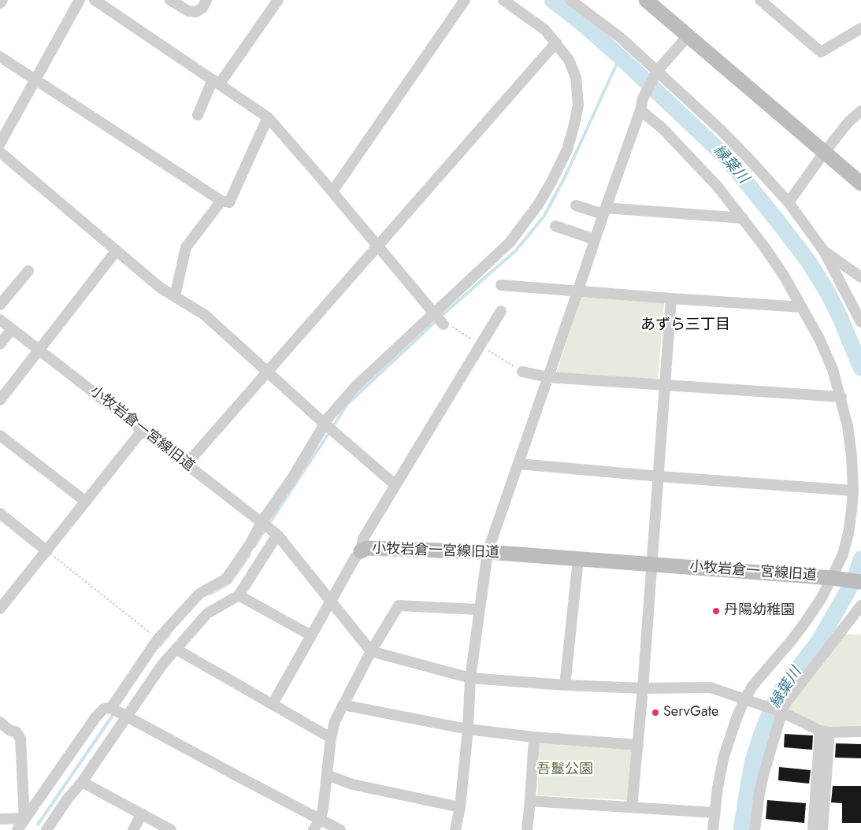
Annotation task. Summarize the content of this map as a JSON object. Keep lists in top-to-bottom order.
{
  "streets": {
    "street": ["小牧岩倉一宮線旧道"]
  },
  "districts": ["あずら三丁目"],
  "water": ["縁葉川"],
  "parks": ["吾鬘公園"],
  "places": ["丹陽幼稚園", "ServGate"]
}
